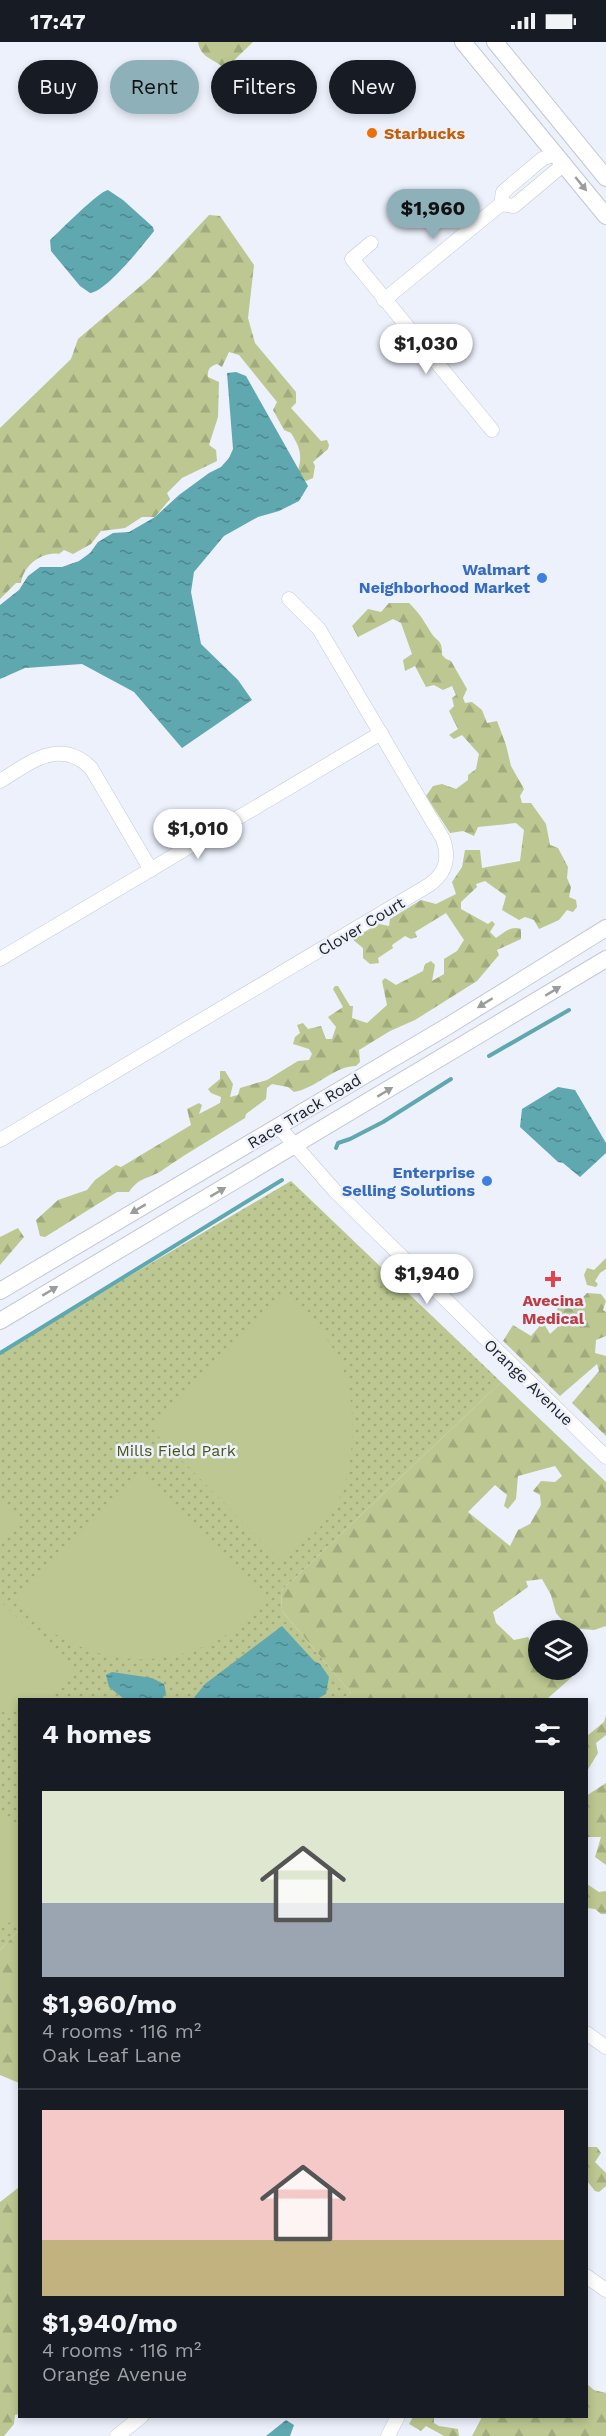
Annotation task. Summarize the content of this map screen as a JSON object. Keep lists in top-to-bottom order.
{
  "streets": {
    "main road": ["Race Track Road"],
    "street": ["Clover Court", "Orange Avenue"]
  },
  "crossings": [
    ["Race Track Road", "Orange Avenue"]
  ],
  "parks": ["Mills Field Park"],
  "places": {
    "other": ["Starbucks", "Walmart Neighborhood Market", "Enterprise Selling Solutions"],
    "health": ["Avecina Medical"]
  },
  "page": {
    "status": "17:47",
    "chip": [
      "Buy",
      "Rent",
      "Filters",
      "New"
    ],
    "price": [
      "$1,960",
      "$1,030",
      "$1,010",
      "$1,940"
    ],
    "heading": "4 homes",
    "list": [
      {
        "name": "$1,960/mo",
        "note": "4 rooms · 116 m² · Oak Leaf Lane"
      },
      {
        "name": "$1,940/mo",
        "note": "4 rooms · 116 m² · Orange Avenue"
      }
    ]
  }
}
